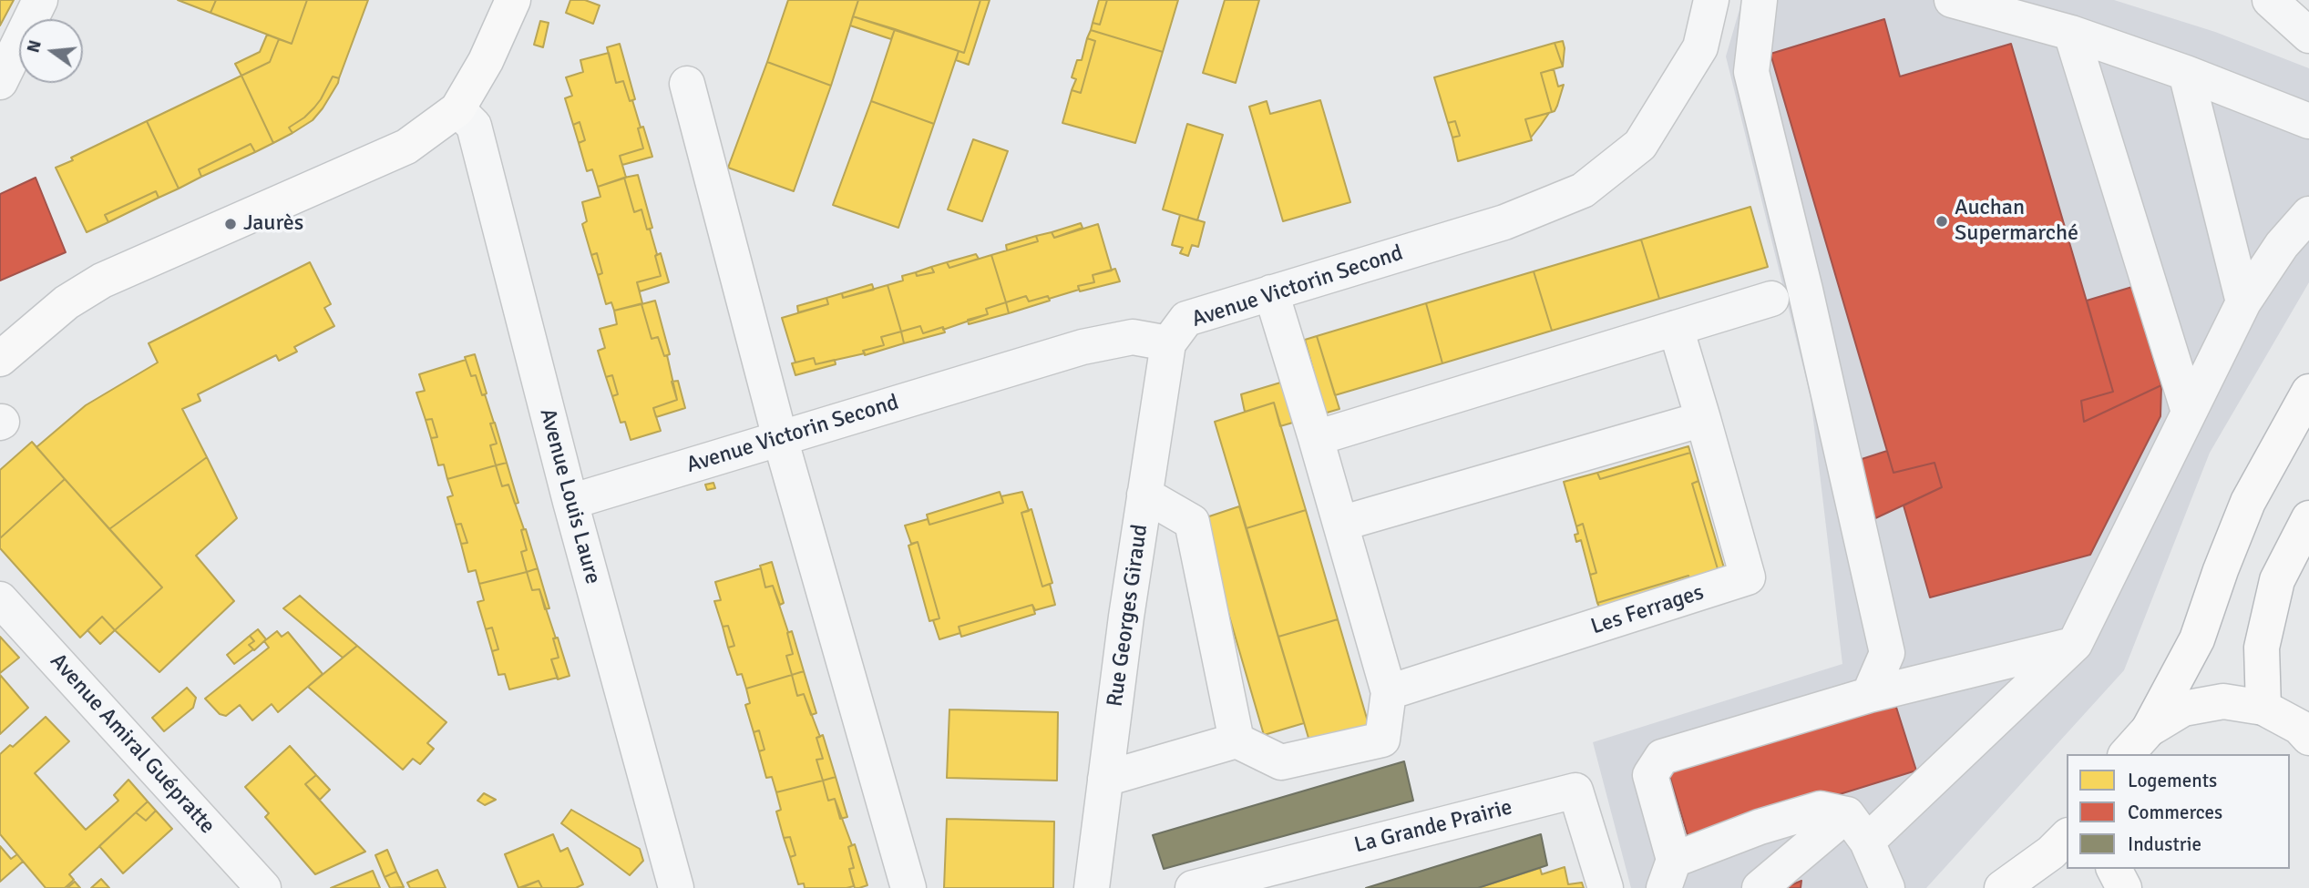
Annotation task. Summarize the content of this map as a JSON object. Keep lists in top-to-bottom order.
{
  "streets": {
    "street": [
      "Avenue Victorin Second",
      "Avenue Louis Laure",
      "Les Ferrages",
      "Rue Georges Giraud",
      "Avenue Amiral Guépratte",
      "La Grande Prairie"
    ]
  },
  "crossings": [
    ["Avenue Victorin Second", "Avenue Louis Laure"],
    ["Avenue Victorin Second", "Rue Georges Giraud"]
  ],
  "places": ["Auchan Supermarché", "Jaurès"],
  "legend": ["Logements", "Commerces", "Industrie"],
  "north": "left"
}
